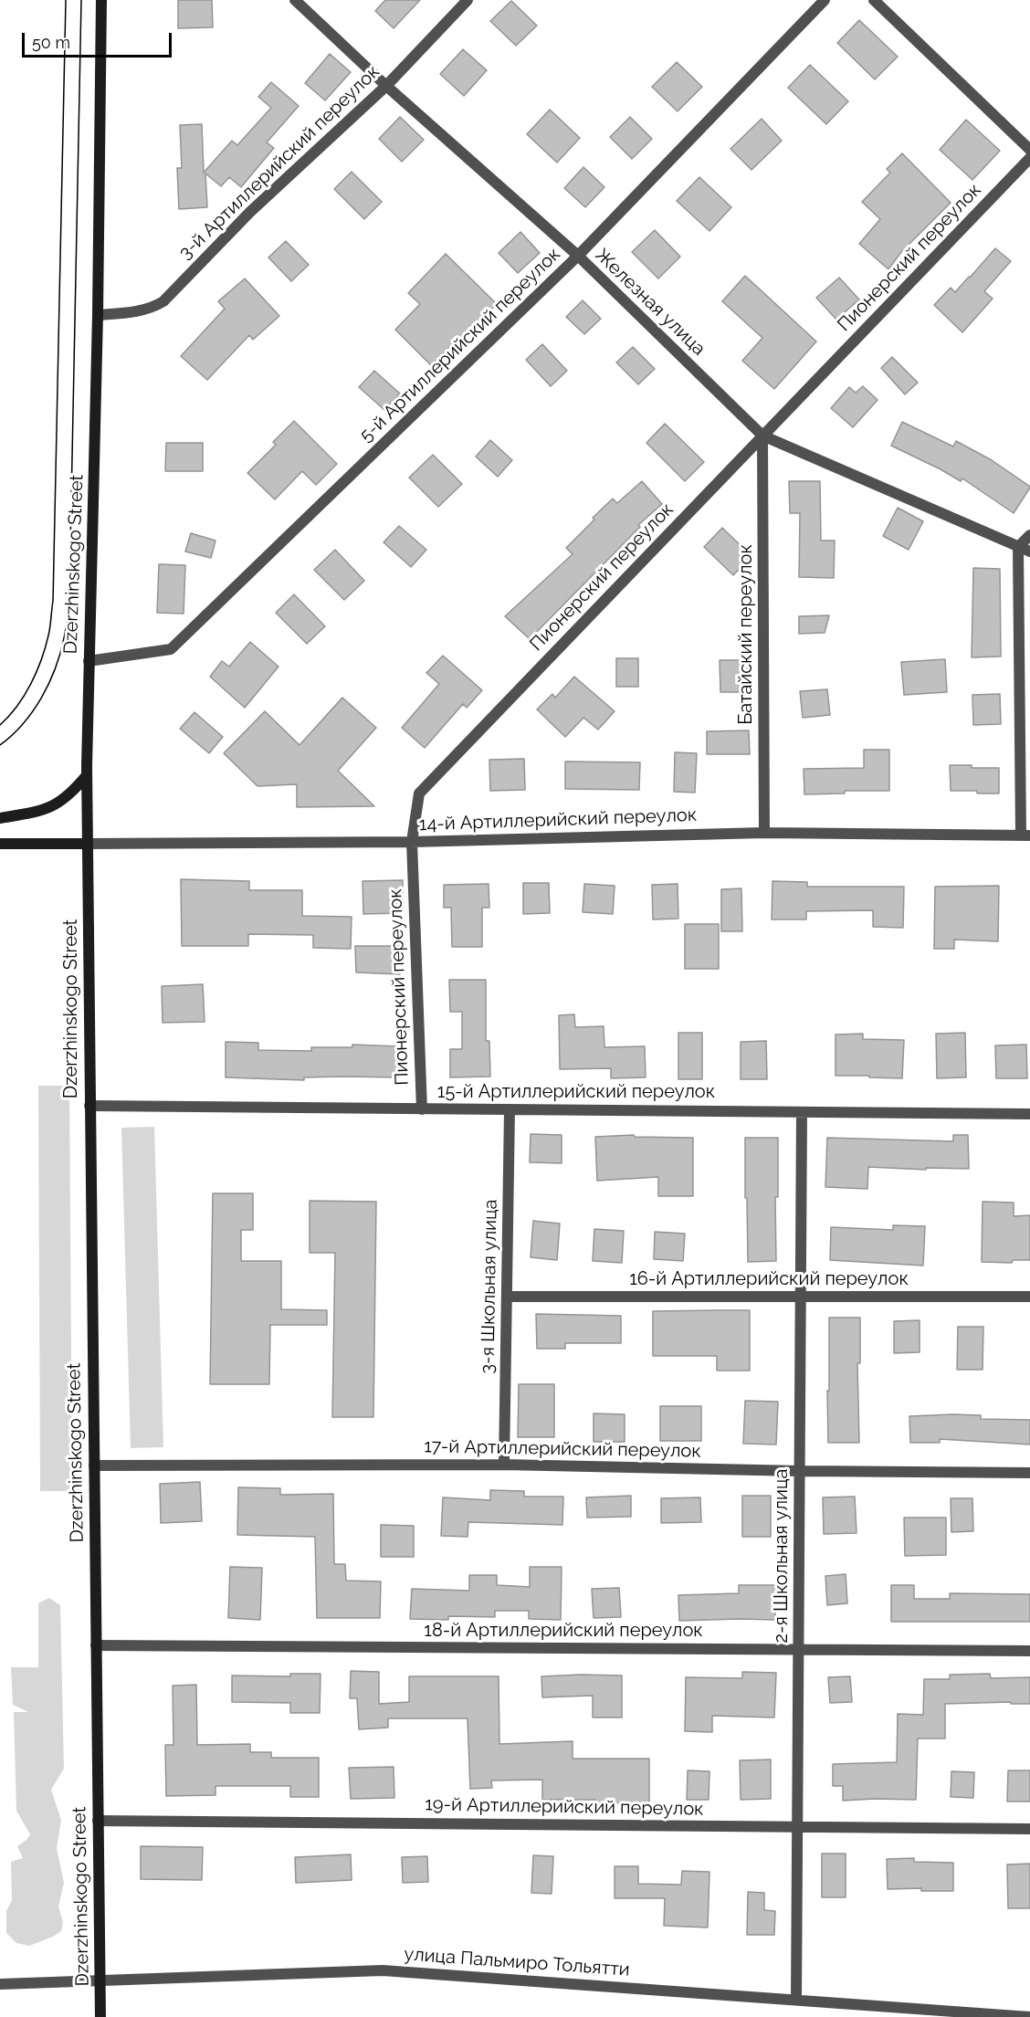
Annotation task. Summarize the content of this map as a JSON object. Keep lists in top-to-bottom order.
{
  "streets": {
    "main road": ["Dzerzhinskogo Street"],
    "street": [
      "3-й Артиллерийский переулок",
      "Пионерский переулок",
      "Железная улица",
      "5-й Артиллерийский переулок",
      "Батайский переулок",
      "14-й Артиллерийский переулок",
      "15-й Артиллерийский переулок",
      "16-й Артиллерийский переулок",
      "3-я Школьная улица",
      "17-й Артиллерийский переулок",
      "2-я Школьная улица",
      "18-й Артиллерийский переулок",
      "19-й Артиллерийский переулок",
      "улица Пальмиро Тольятти"
    ]
  },
  "crossings": [
    ["3-й Артиллерийский переулок", "Железная улица"],
    ["3-й Артиллерийский переулок", "Dzerzhinskogo Street"],
    ["Пионерский переулок", "Железная улица"],
    ["Пионерский переулок", "Батайский переулок"],
    ["Пионерский переулок", "14-й Артиллерийский переулок"],
    ["Пионерский переулок", "15-й Артиллерийский переулок"],
    ["Железная улица", "5-й Артиллерийский переулок"],
    ["Железная улица", "Батайский переулок"],
    ["5-й Артиллерийский переулок", "Dzerzhinskogo Street"],
    ["Dzerzhinskogo Street", "14-й Артиллерийский переулок"],
    ["Dzerzhinskogo Street", "15-й Артиллерийский переулок"],
    ["Dzerzhinskogo Street", "17-й Артиллерийский переулок"],
    ["Dzerzhinskogo Street", "18-й Артиллерийский переулок"],
    ["Dzerzhinskogo Street", "19-й Артиллерийский переулок"],
    ["Dzerzhinskogo Street", "улица Пальмиро Тольятти"],
    ["Батайский переулок", "14-й Артиллерийский переулок"],
    ["15-й Артиллерийский переулок", "3-я Школьная улица"],
    ["15-й Артиллерийский переулок", "2-я Школьная улица"],
    ["16-й Артиллерийский переулок", "3-я Школьная улица"],
    ["16-й Артиллерийский переулок", "2-я Школьная улица"],
    ["3-я Школьная улица", "17-й Артиллерийский переулок"],
    ["17-й Артиллерийский переулок", "2-я Школьная улица"],
    ["2-я Школьная улица", "18-й Артиллерийский переулок"],
    ["2-я Школьная улица", "19-й Артиллерийский переулок"],
    ["2-я Школьная улица", "улица Пальмиро Тольятти"]
  ],
  "scale_bar": "50 m"
}
